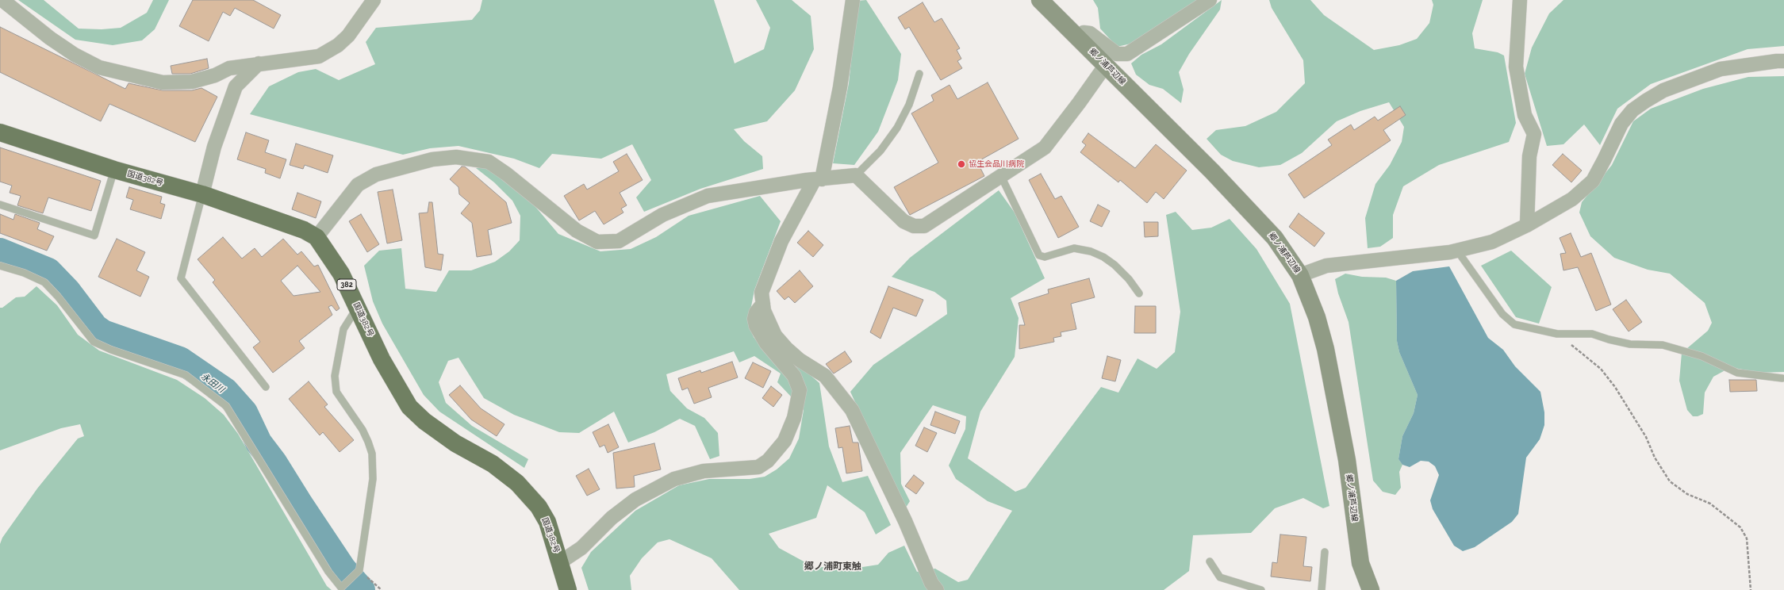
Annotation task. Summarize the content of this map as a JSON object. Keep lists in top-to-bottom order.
{
  "streets": {
    "highway": ["国道382号", "382"],
    "main road": ["郷ノ浦芦辺線"]
  },
  "districts": ["郷ノ浦町東触"],
  "water": ["永田川"],
  "places": ["協生会品川病院"]
}
